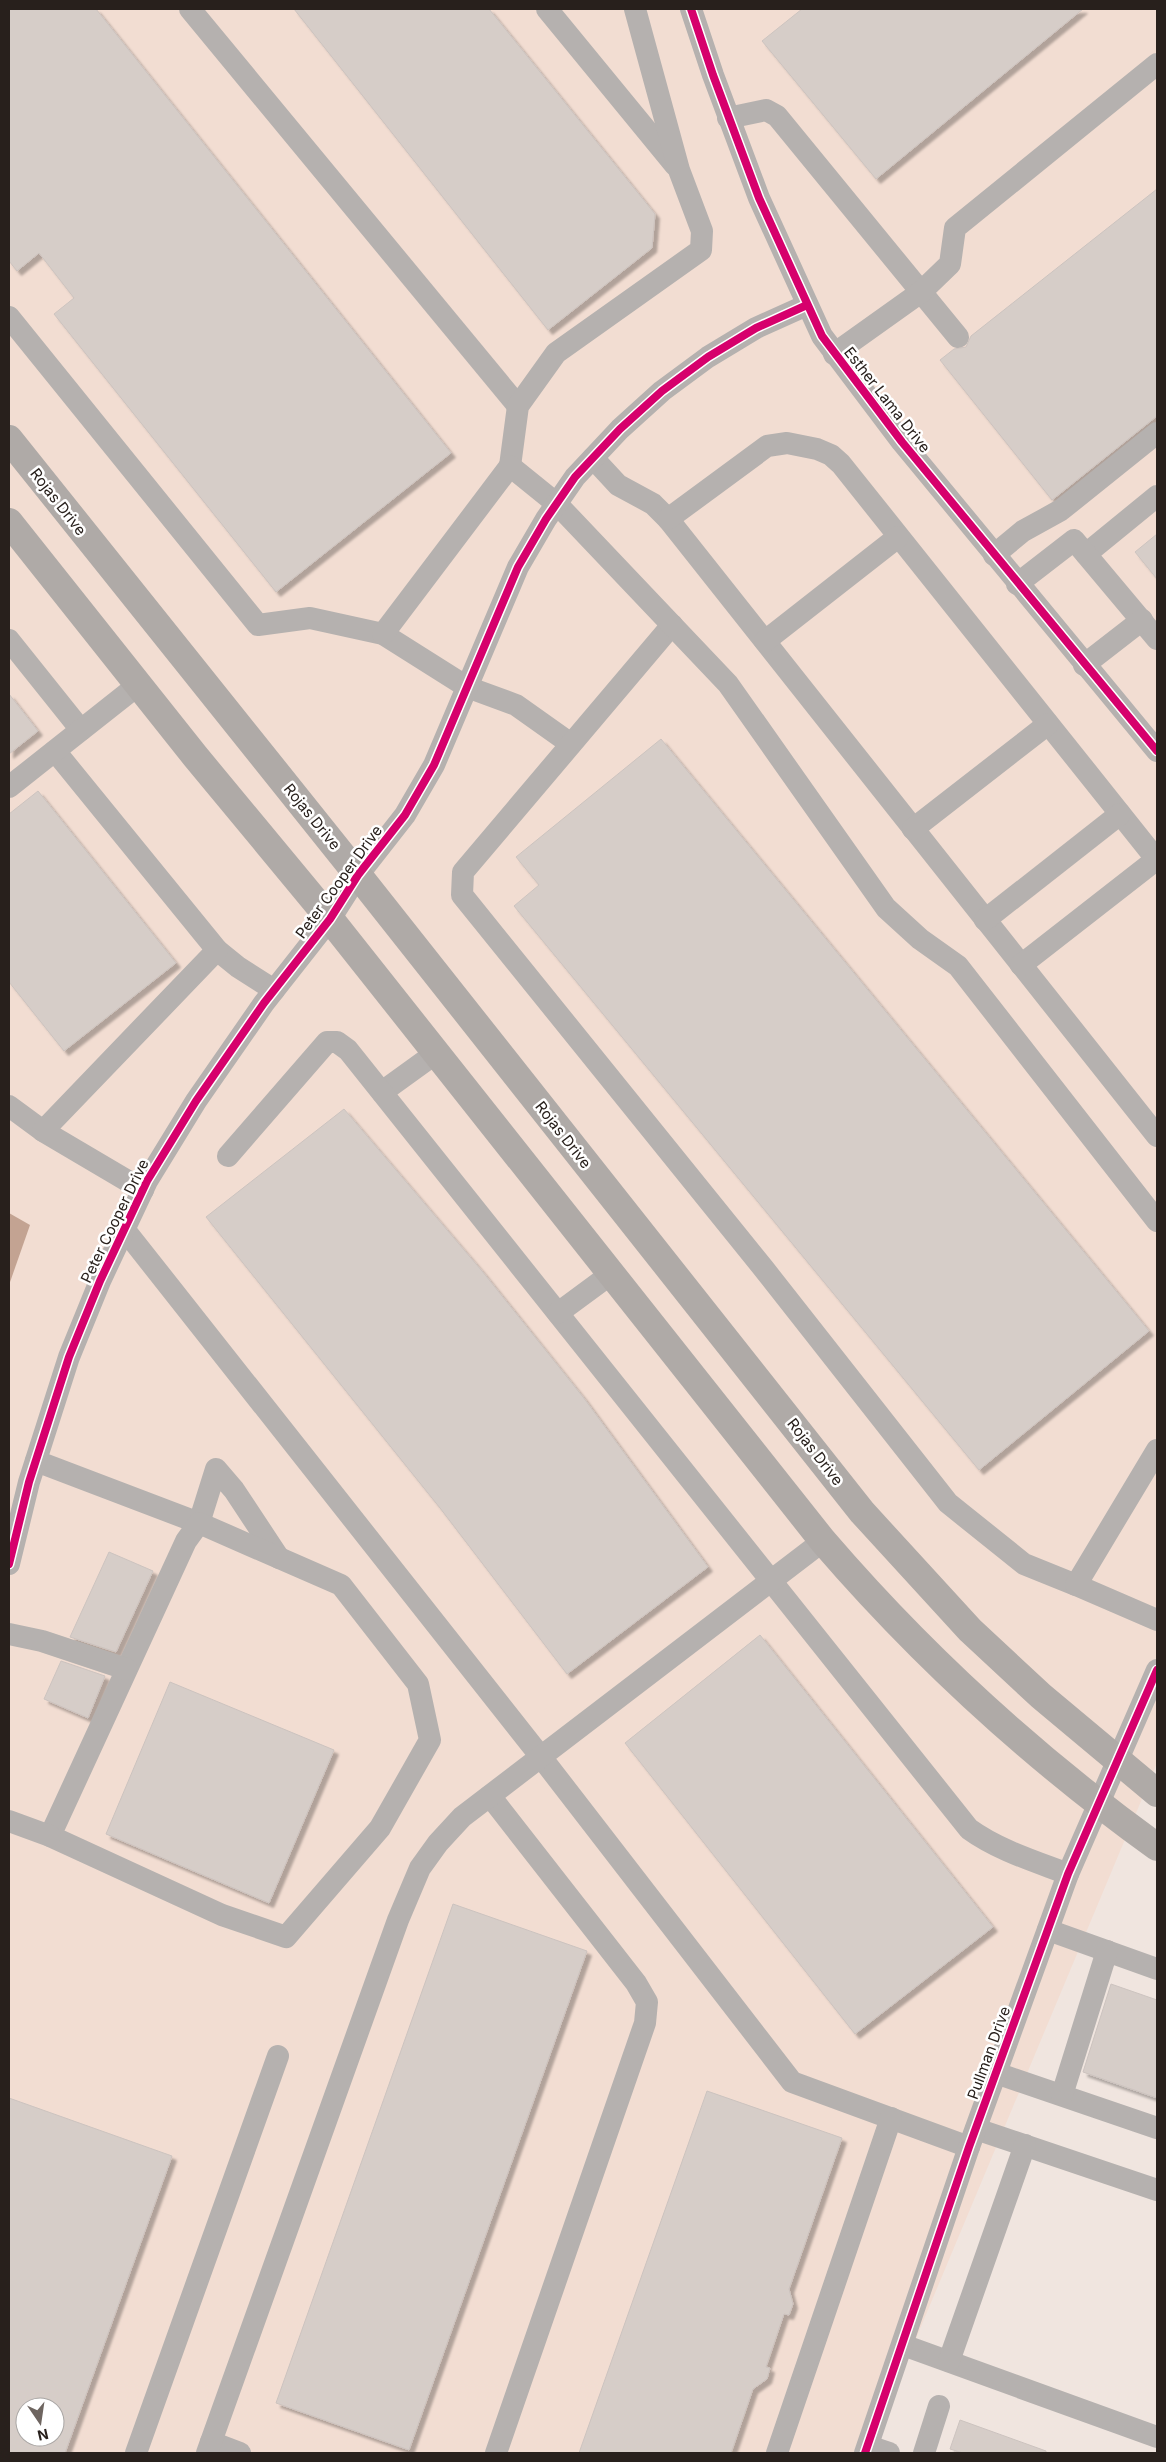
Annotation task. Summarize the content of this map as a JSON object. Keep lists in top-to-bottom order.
{
  "streets": {
    "main road": ["Rojas Drive"],
    "street": ["Esther Lama Drive", "Peter Cooper Drive", "Pullman Drive"]
  },
  "crossings": [
    ["Esther Lama Drive", "Peter Cooper Drive"],
    ["Rojas Drive", "Peter Cooper Drive"],
    ["Rojas Drive", "Pullman Drive"]
  ],
  "north": "bottom"
}
